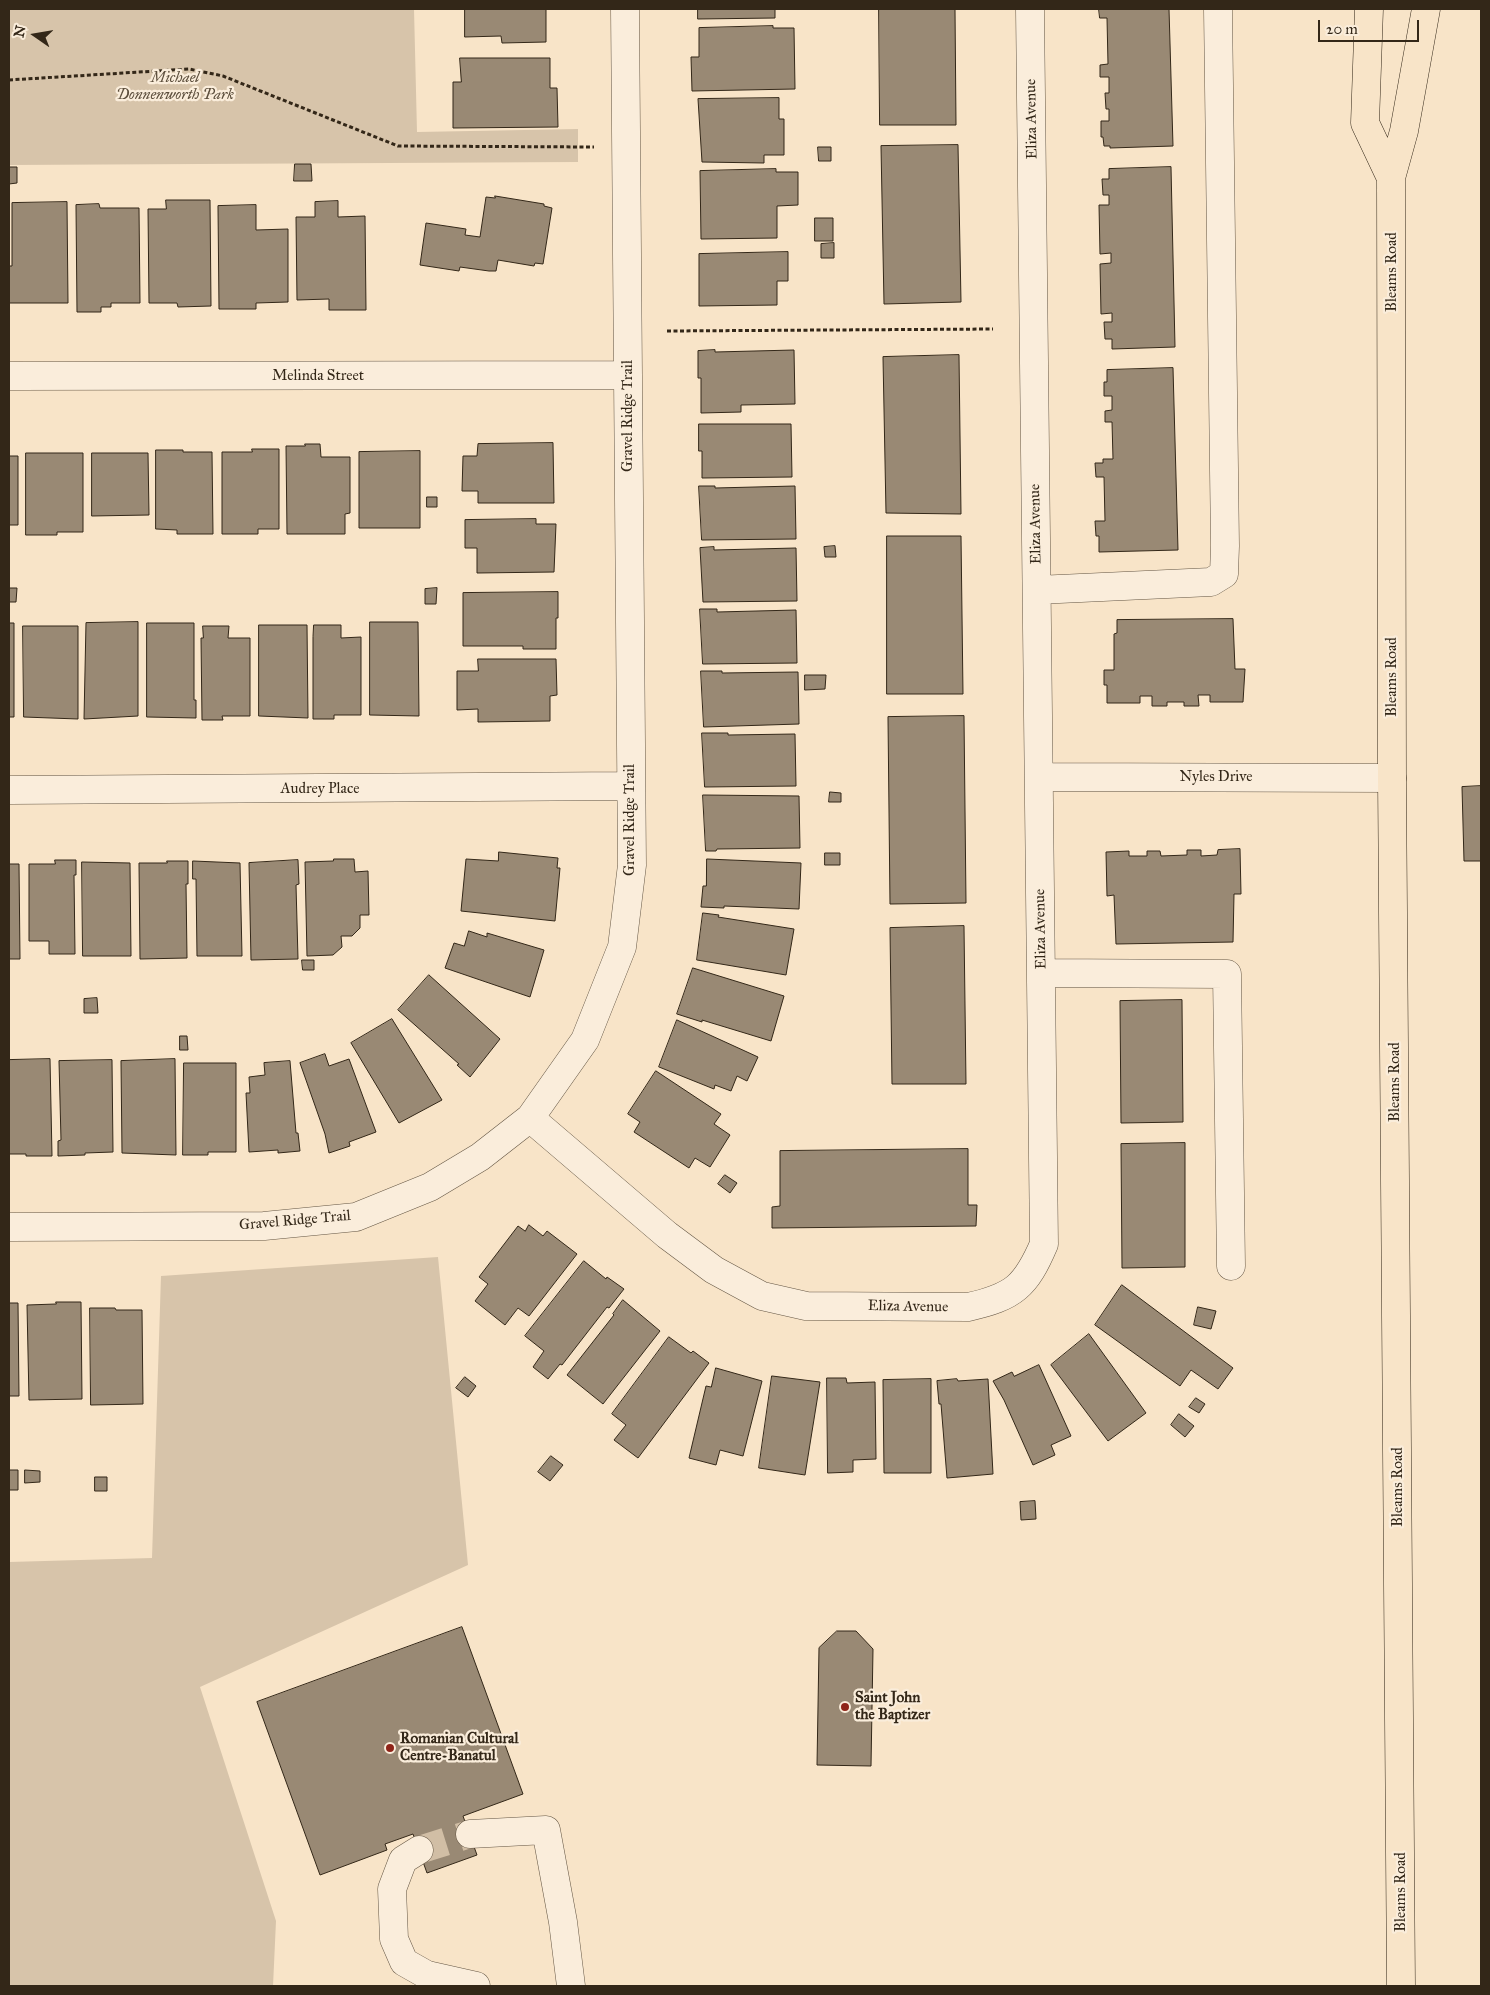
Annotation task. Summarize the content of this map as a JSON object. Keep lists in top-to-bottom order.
{
  "streets": {
    "main road": ["Bleams Road"],
    "street": [
      "Eliza Avenue",
      "Melinda Street",
      "Gravel Ridge Trail",
      "Nyles Drive",
      "Audrey Place"
    ]
  },
  "crossings": [
    ["Eliza Avenue", "Gravel Ridge Trail"],
    ["Eliza Avenue", "Nyles Drive"],
    ["Bleams Road", "Nyles Drive"],
    ["Melinda Street", "Gravel Ridge Trail"],
    ["Gravel Ridge Trail", "Audrey Place"]
  ],
  "parks": ["Michael Donnenworth Park"],
  "places": ["Saint John the Baptizer", "Romanian Cultural Centre-Banatul"],
  "scale_bar": "20 m",
  "north": "left"
}
